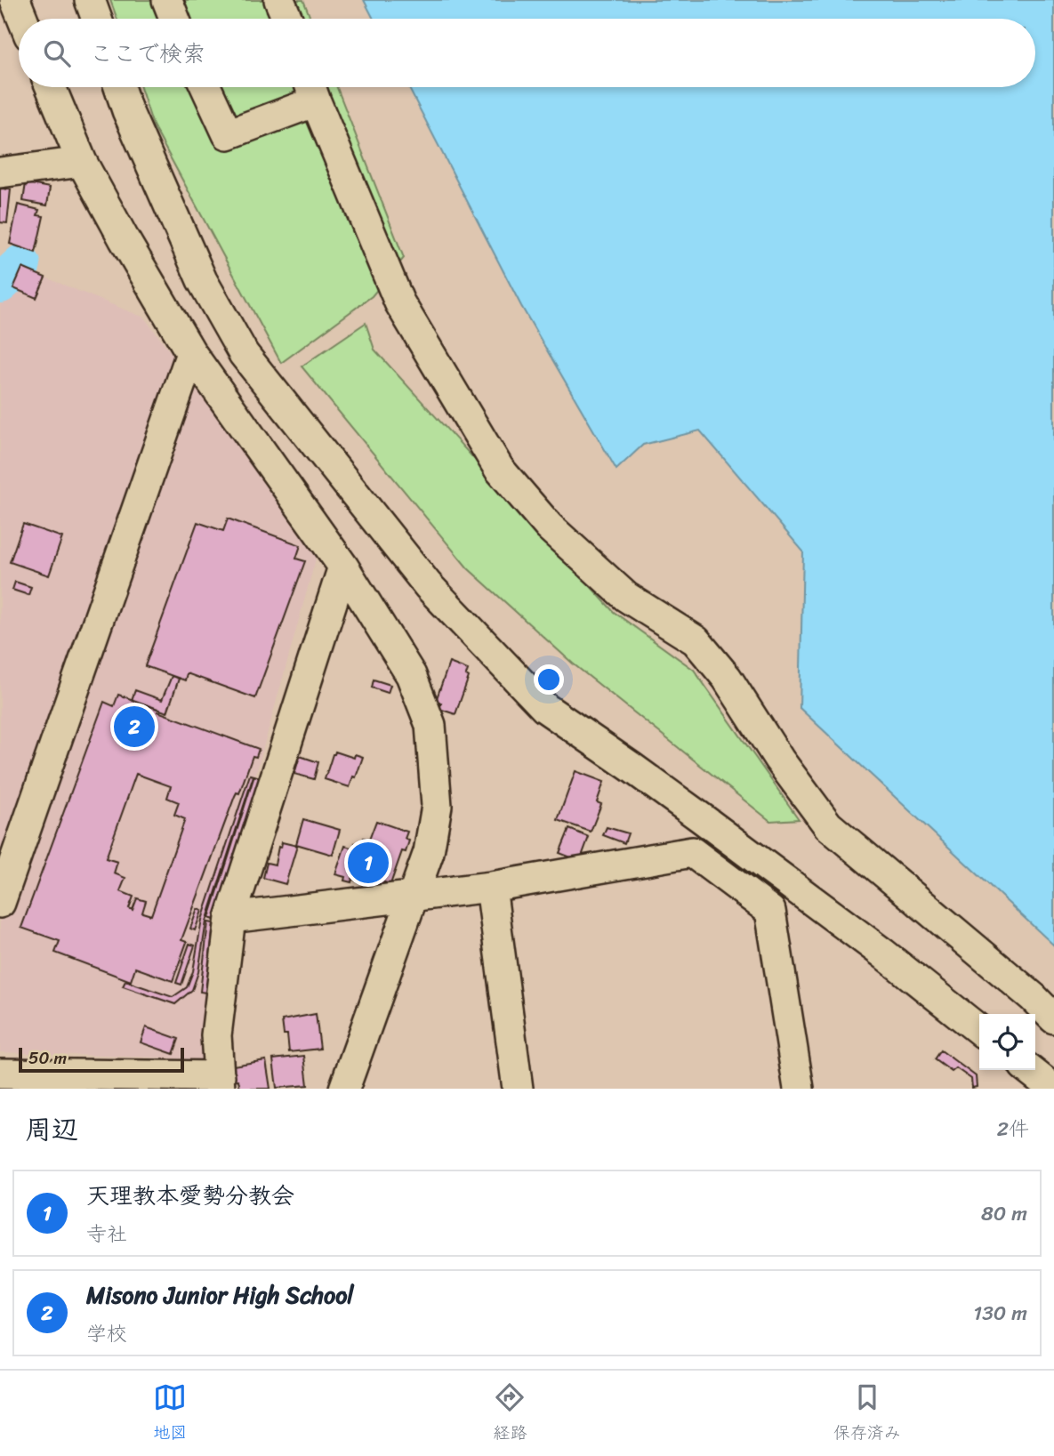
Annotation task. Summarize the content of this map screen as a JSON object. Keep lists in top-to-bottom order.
{
  "scale_bar": "50 m",
  "page": {
    "search": "ここで検索",
    "pins": ["2", "1"],
    "scale": "50 m",
    "heading": ["周辺", "2件"],
    "list": [
      {
        "mark": "1",
        "name": "天理教本愛勢分教会",
        "note": "寺社",
        "value": "80 m"
      },
      {
        "mark": "2",
        "name": "Misono Junior High School",
        "note": "学校",
        "value": "130 m"
      }
    ],
    "nav": ["地図", "経路", "保存済み"]
  }
}
